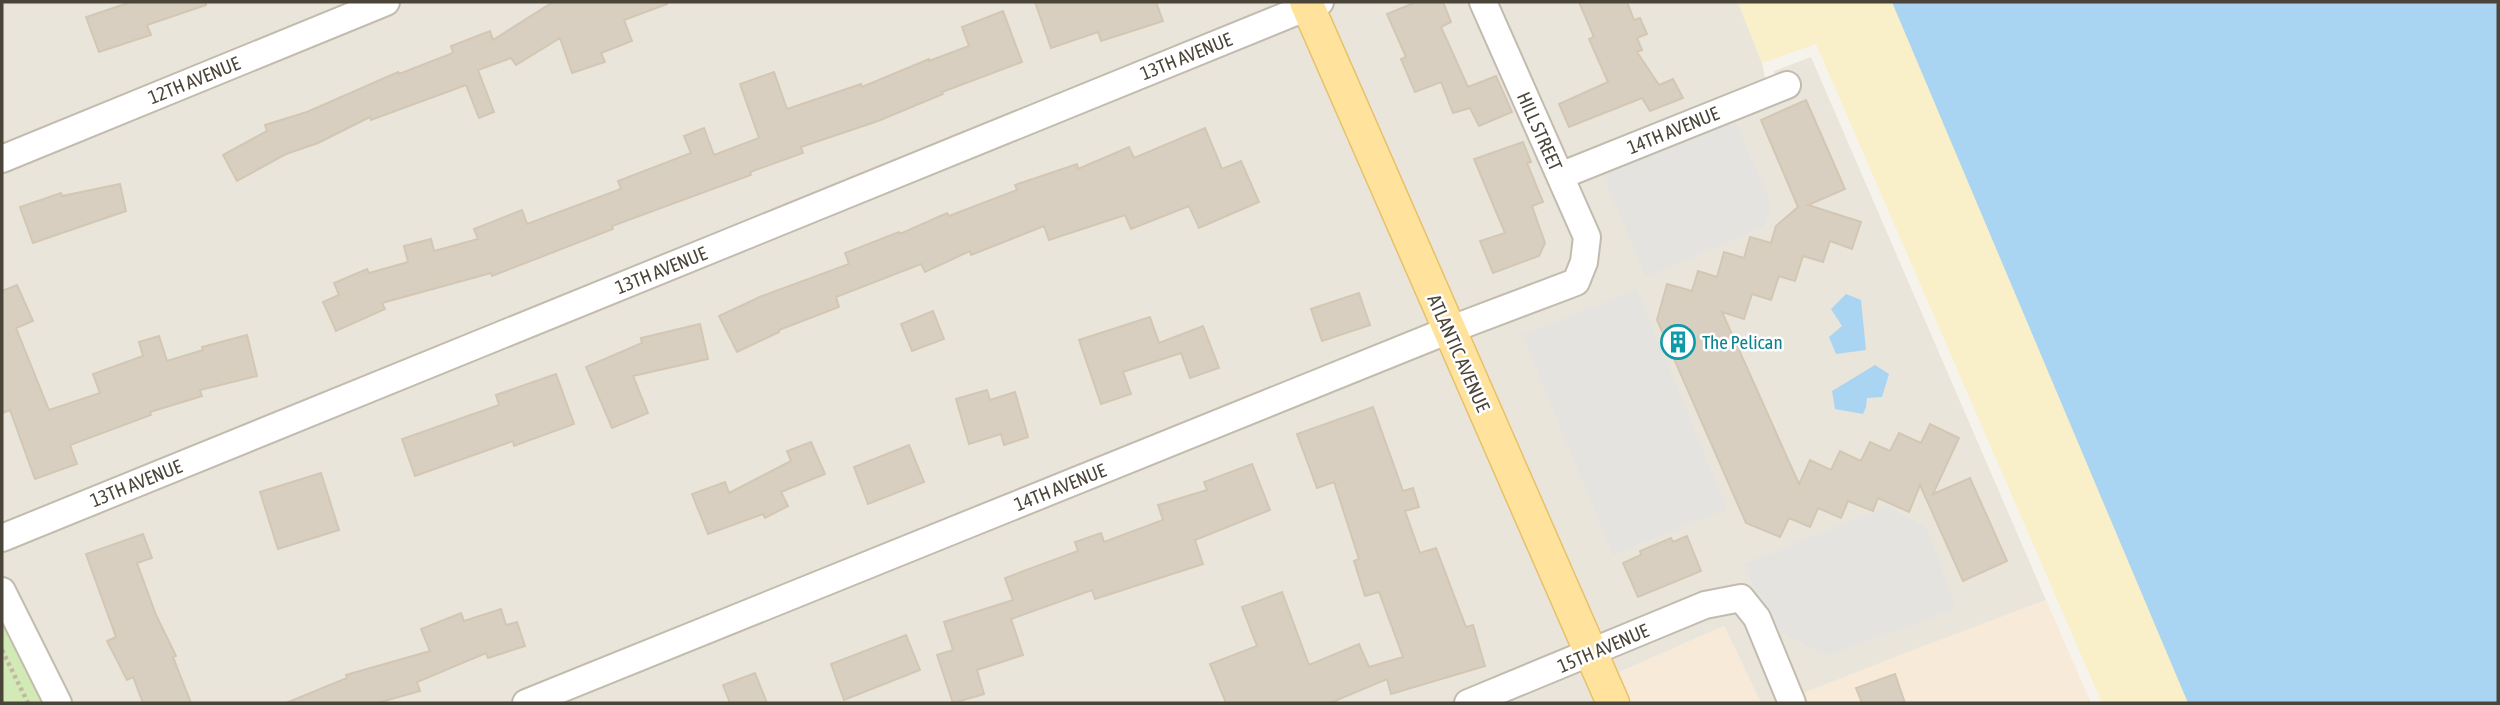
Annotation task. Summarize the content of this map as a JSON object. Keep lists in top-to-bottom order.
{
  "streets": {
    "main road": ["ATLANTIC AVENUE"],
    "street": [
      "13TH AVENUE",
      "12TH AVENUE",
      "14TH AVENUE",
      "HILL STREET",
      "15TH AVENUE"
    ]
  },
  "crossings": [
    ["13TH AVENUE", "ATLANTIC AVENUE"],
    ["14TH AVENUE", "HILL STREET"],
    ["14TH AVENUE", "ATLANTIC AVENUE"],
    ["ATLANTIC AVENUE", "15TH AVENUE"]
  ],
  "places": {
    "building": ["The Pelican"]
  }
}
